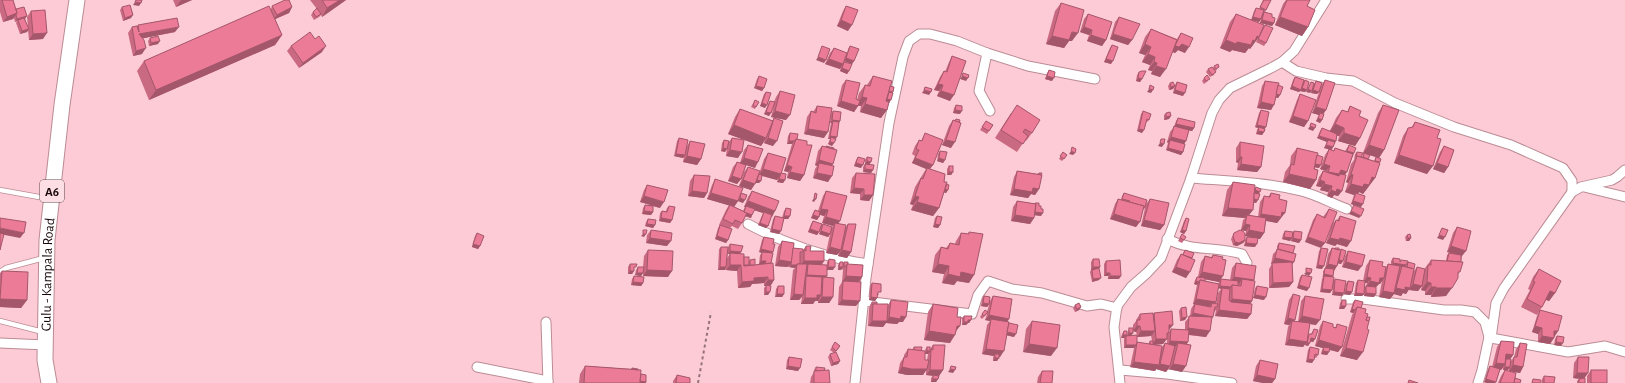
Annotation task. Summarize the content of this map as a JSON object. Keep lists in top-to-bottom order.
{
  "streets": {
    "main road": ["A6", "Gulu - Kampala Road"]
  }
}
